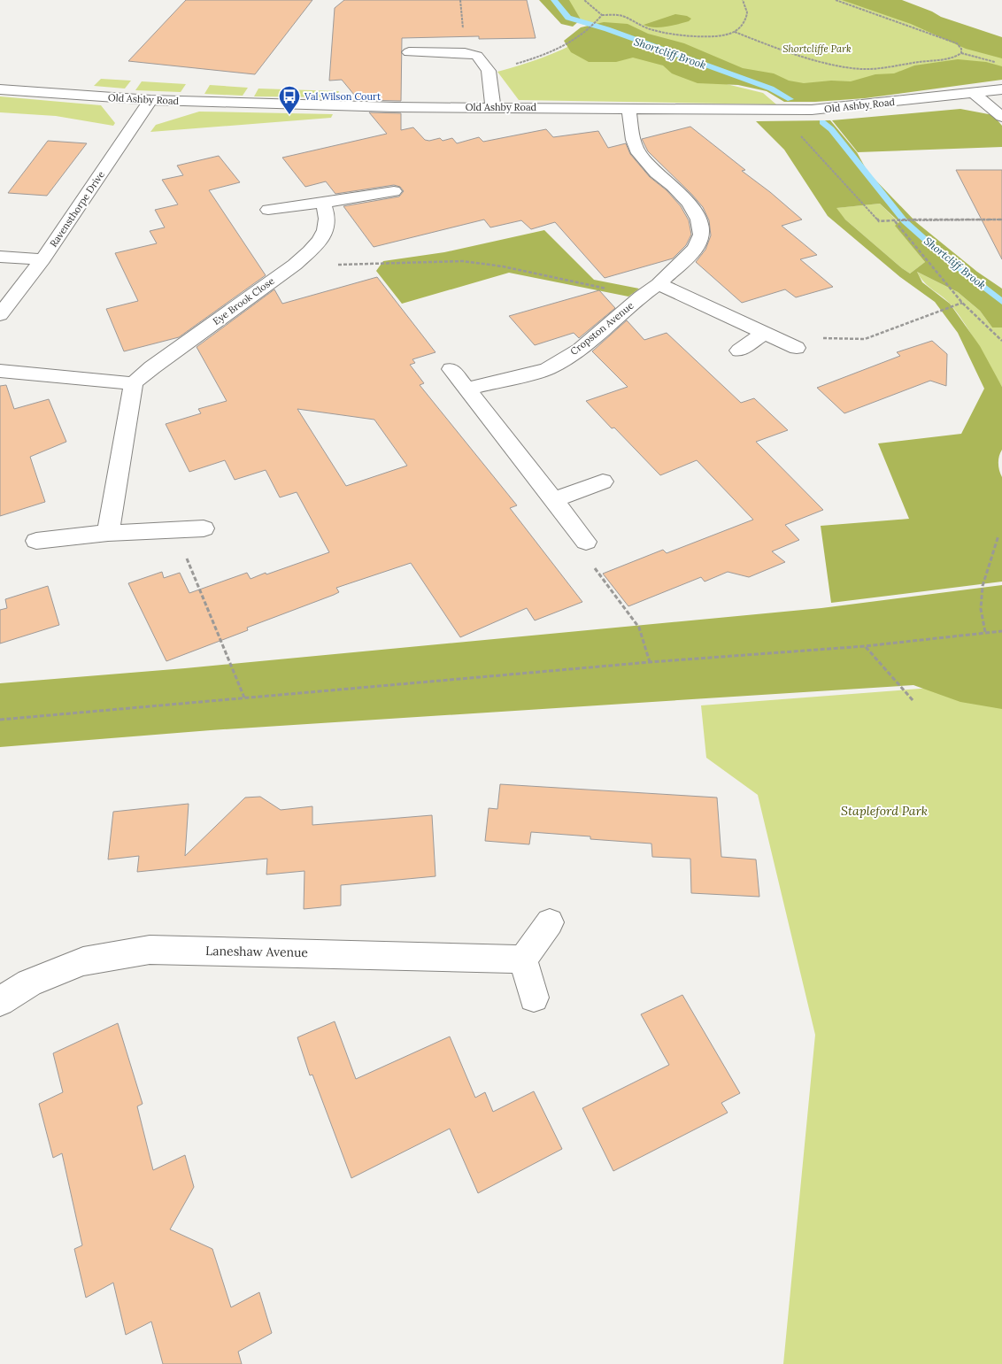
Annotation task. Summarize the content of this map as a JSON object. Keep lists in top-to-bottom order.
{
  "streets": {
    "street": [
      "Old Ashby Road",
      "Ravensthorpe Drive",
      "Eye Brook Close",
      "Cropston Avenue",
      "Laneshaw Avenue"
    ]
  },
  "crossings": [
    ["Old Ashby Road", "Ravensthorpe Drive"],
    ["Old Ashby Road", "Cropston Avenue"]
  ],
  "water": ["Shortcliff Brook"],
  "parks": ["Shortcliffe Park", "Stapleford Park"],
  "places": {
    "bus stop": ["Val Wilson Court"]
  }
}
